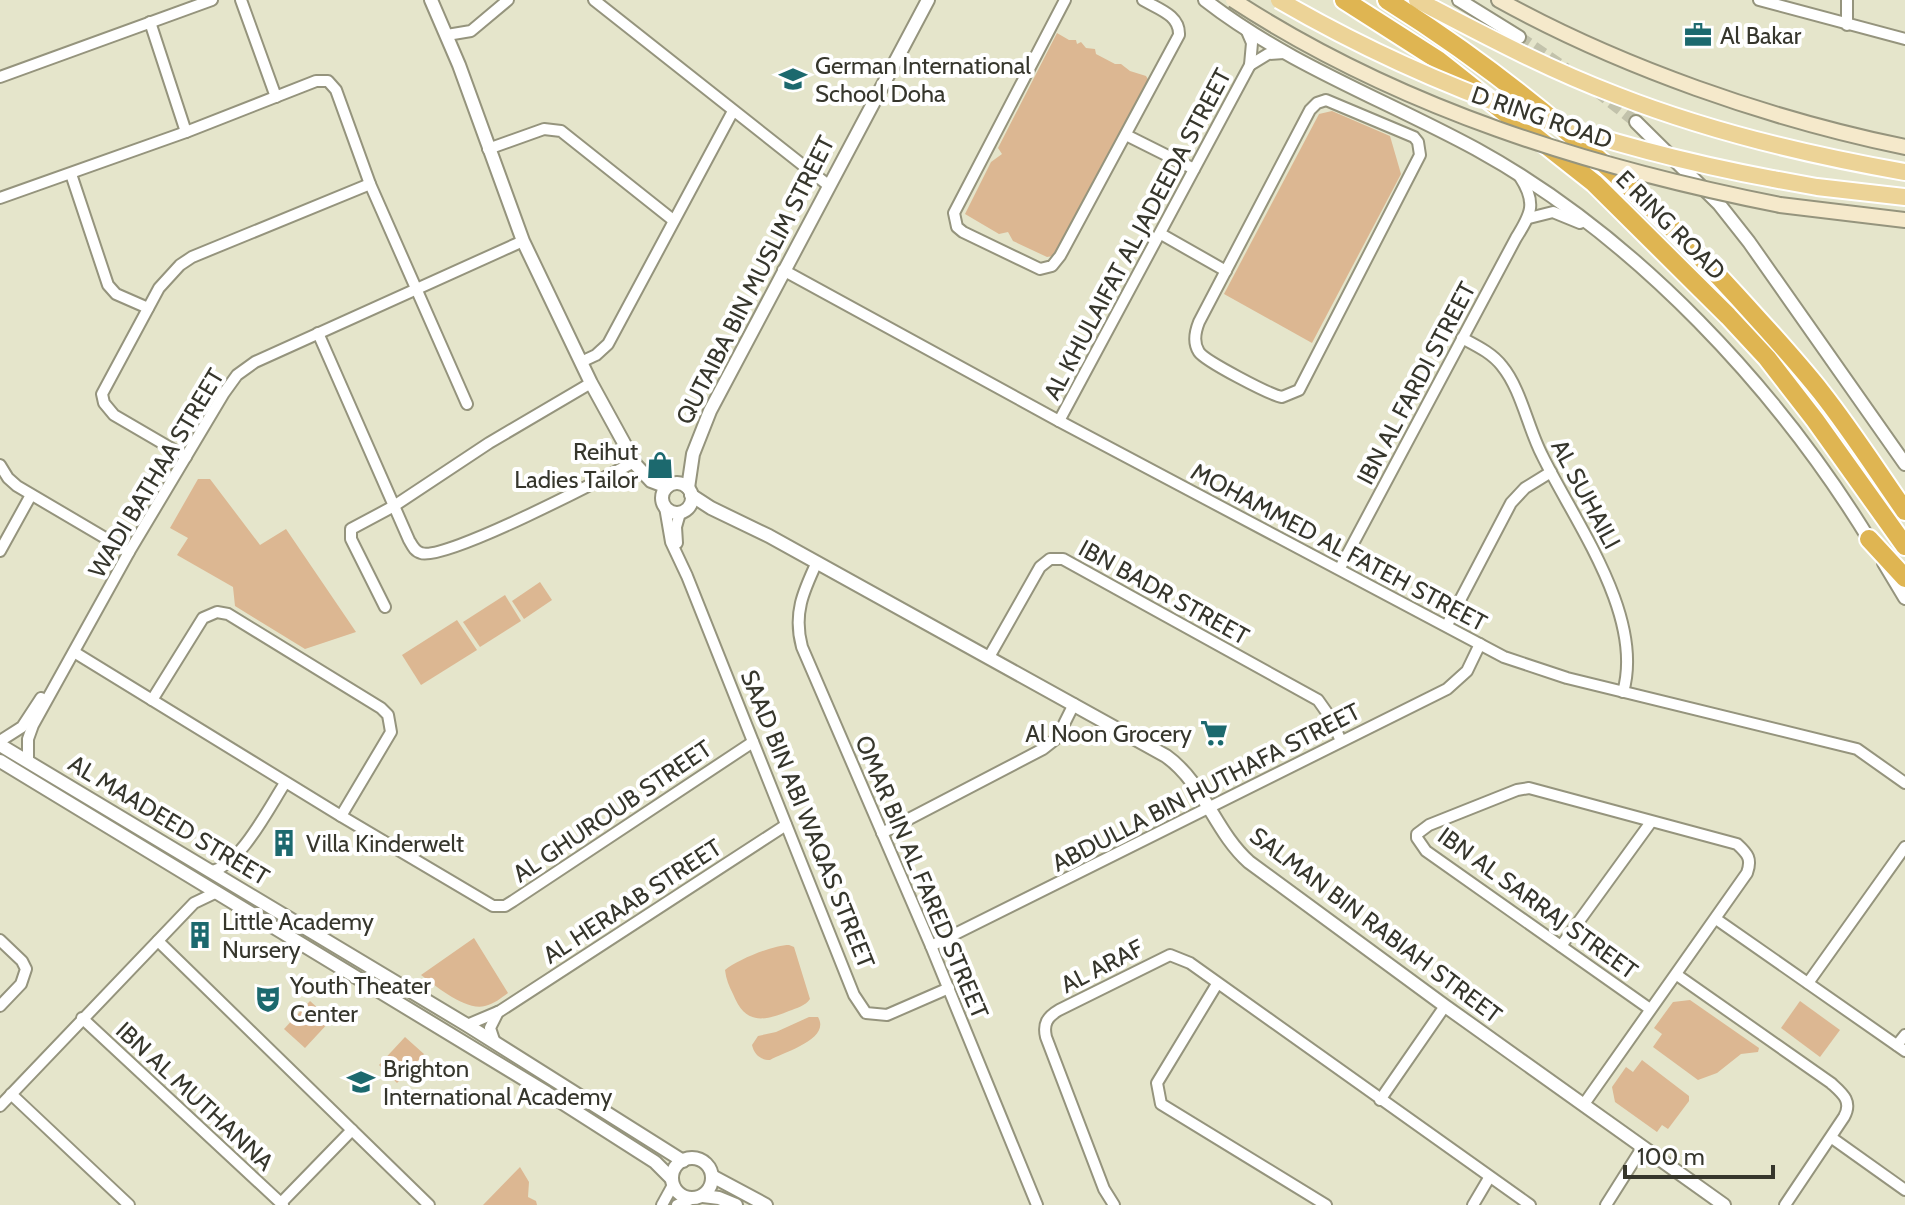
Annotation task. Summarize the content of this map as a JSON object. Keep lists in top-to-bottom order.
{
  "streets": {
    "highway": ["E RING ROAD"],
    "main road": ["D RING ROAD"],
    "street": [
      "AL KHULAIFAT AL JADEEDA STREET",
      "QUTAIBA BIN MUSLIM STREET",
      "IBN AL FARDI STREET",
      "WADI BATHAA STREET",
      "AL SUHAILI",
      "MOHAMMED AL FATEH STREET",
      "IBN BADR STREET",
      "ABDULLA BIN HUTHAFA STREET",
      "AL GHUROUB STREET",
      "SAAD BIN ABI WAQAS STREET",
      "AL MAADEED STREET",
      "OMAR BIN AL FARED STREET",
      "AL HERAAB STREET",
      "IBN AL SARRAJ STREET",
      "SALMAN BIN RABIAH STREET",
      "AL ARAF",
      "IBN AL MUTHANNA"
    ]
  },
  "crossings": [
    ["AL KHULAIFAT AL JADEEDA STREET", "MOHAMMED AL FATEH STREET"],
    ["QUTAIBA BIN MUSLIM STREET", "MOHAMMED AL FATEH STREET"],
    ["QUTAIBA BIN MUSLIM STREET", "SAAD BIN ABI WAQAS STREET"],
    ["QUTAIBA BIN MUSLIM STREET", "SALMAN BIN RABIAH STREET"],
    ["IBN AL FARDI STREET", "AL SUHAILI"],
    ["IBN AL FARDI STREET", "MOHAMMED AL FATEH STREET"],
    ["WADI BATHAA STREET", "AL GHUROUB STREET"],
    ["WADI BATHAA STREET", "SAAD BIN ABI WAQAS STREET"],
    ["WADI BATHAA STREET", "AL MAADEED STREET"],
    ["AL SUHAILI", "MOHAMMED AL FATEH STREET"],
    ["MOHAMMED AL FATEH STREET", "ABDULLA BIN HUTHAFA STREET"],
    ["IBN BADR STREET", "ABDULLA BIN HUTHAFA STREET"],
    ["IBN BADR STREET", "SALMAN BIN RABIAH STREET"],
    ["ABDULLA BIN HUTHAFA STREET", "OMAR BIN AL FARED STREET"],
    ["ABDULLA BIN HUTHAFA STREET", "SALMAN BIN RABIAH STREET"],
    ["AL GHUROUB STREET", "SAAD BIN ABI WAQAS STREET"],
    ["SAAD BIN ABI WAQAS STREET", "OMAR BIN AL FARED STREET"],
    ["SAAD BIN ABI WAQAS STREET", "AL HERAAB STREET"],
    ["SAAD BIN ABI WAQAS STREET", "SALMAN BIN RABIAH STREET"],
    ["AL MAADEED STREET", "AL HERAAB STREET"],
    ["OMAR BIN AL FARED STREET", "SALMAN BIN RABIAH STREET"],
    ["IBN AL SARRAJ STREET", "SALMAN BIN RABIAH STREET"]
  ],
  "places": {
    "office": ["Al Bakar"],
    "school or university": ["German International School Doha", "Brighton International Academy"],
    "shop": ["Reihut Ladies Tailor"],
    "supermarket": ["Al Noon Grocery"],
    "building": ["Villa Kinderwelt", "Little Academy Nursery"],
    "theatre": ["Youth Theater Center"]
  },
  "scale_bar": "100 m"
}
